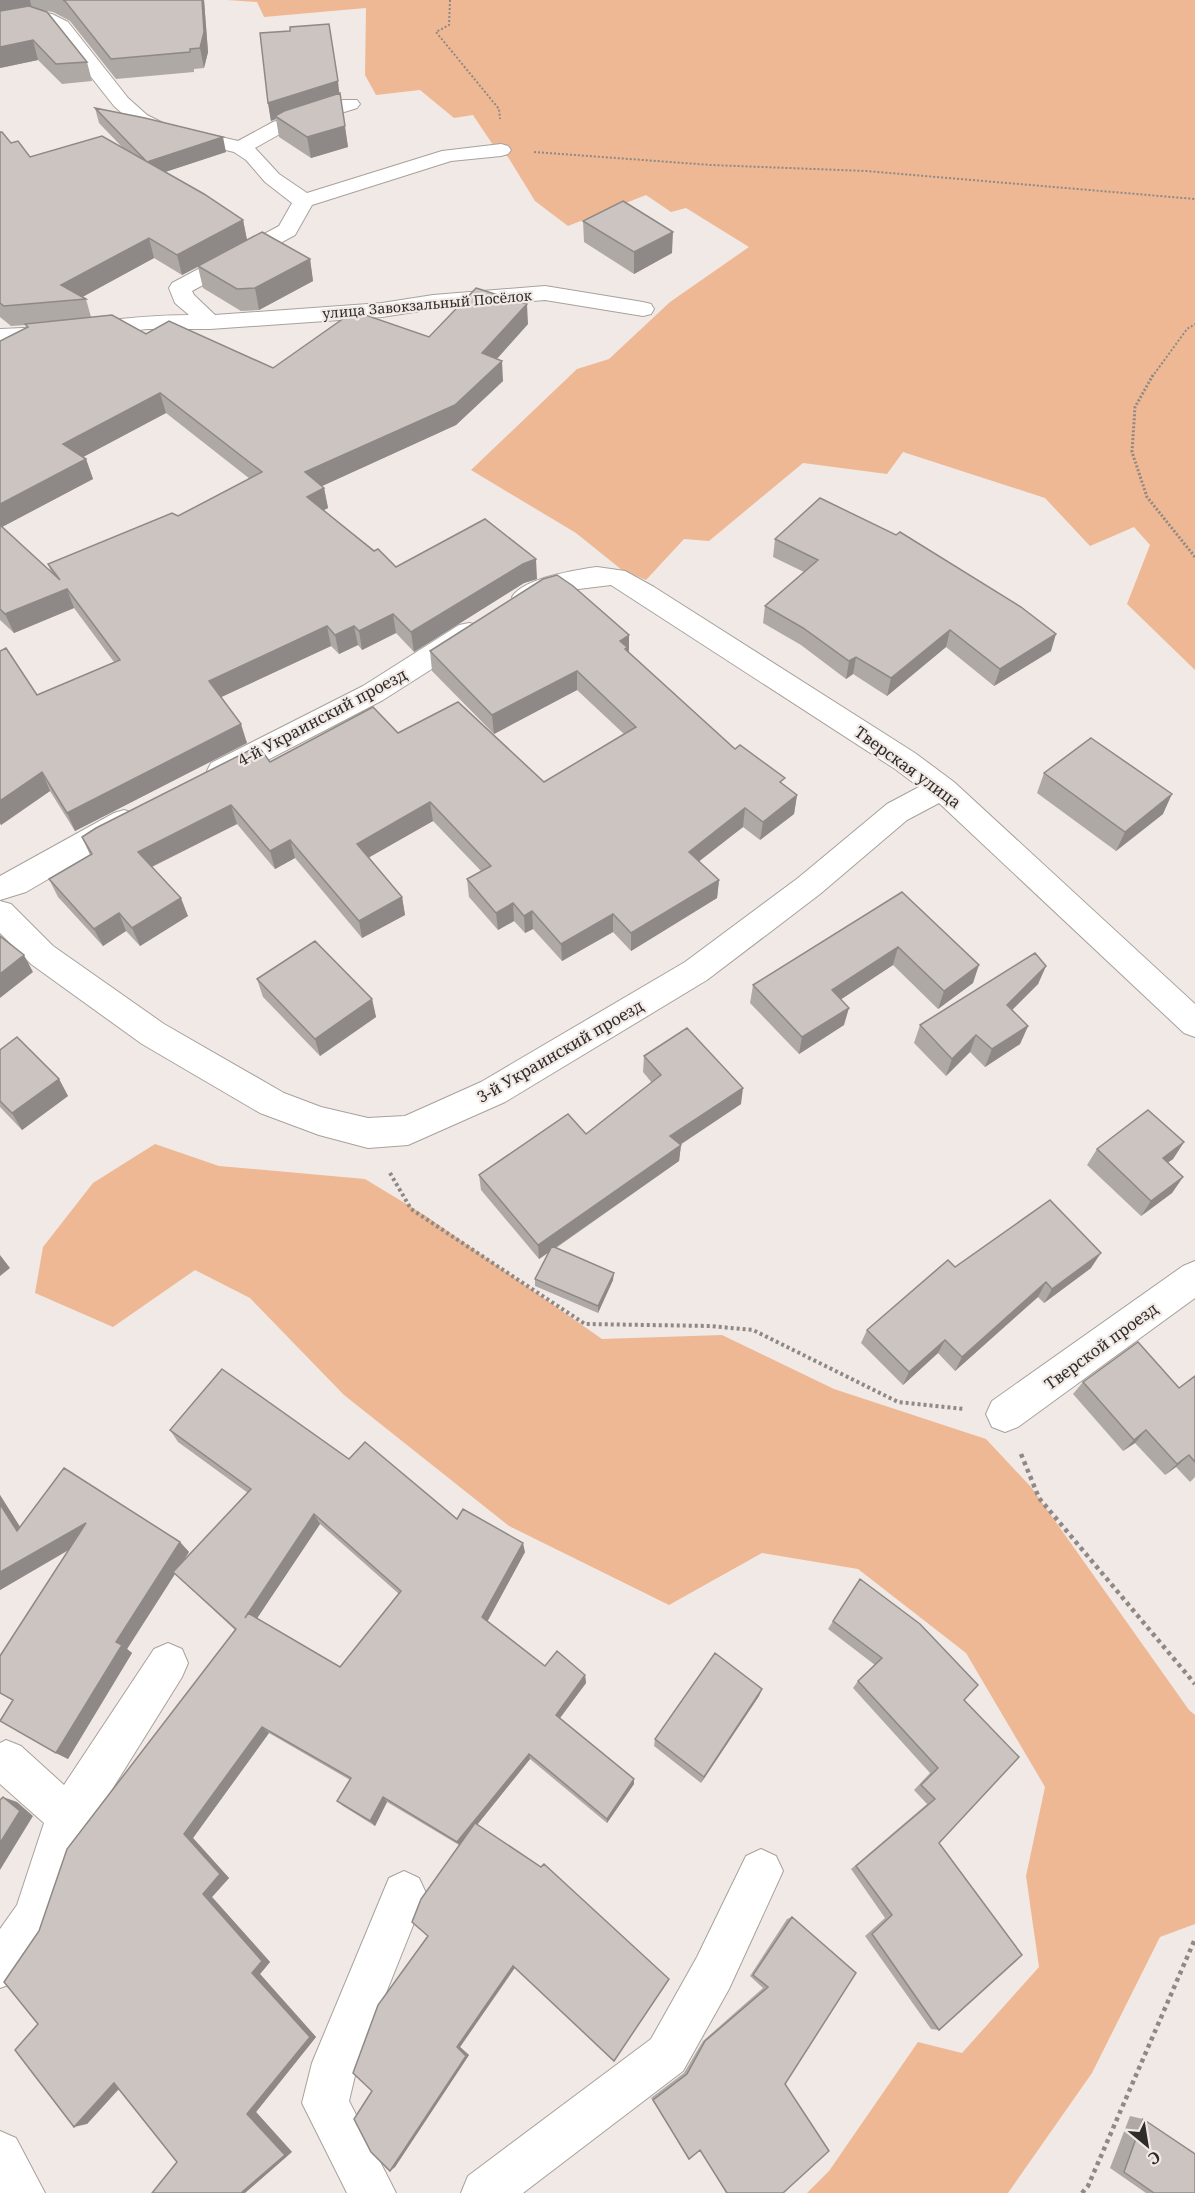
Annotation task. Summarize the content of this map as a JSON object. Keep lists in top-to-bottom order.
{
  "streets": {
    "street": [
      "улица Завокзальный Посёлок",
      "4-й Украинский проезд",
      "Тверская улица",
      "3-й Украинский проезд",
      "Тверской проезд"
    ]
  },
  "crossings": [
    ["4-й Украинский проезд", "Тверская улица"],
    ["Тверская улица", "3-й Украинский проезд"]
  ],
  "north": "bottom right"
}
